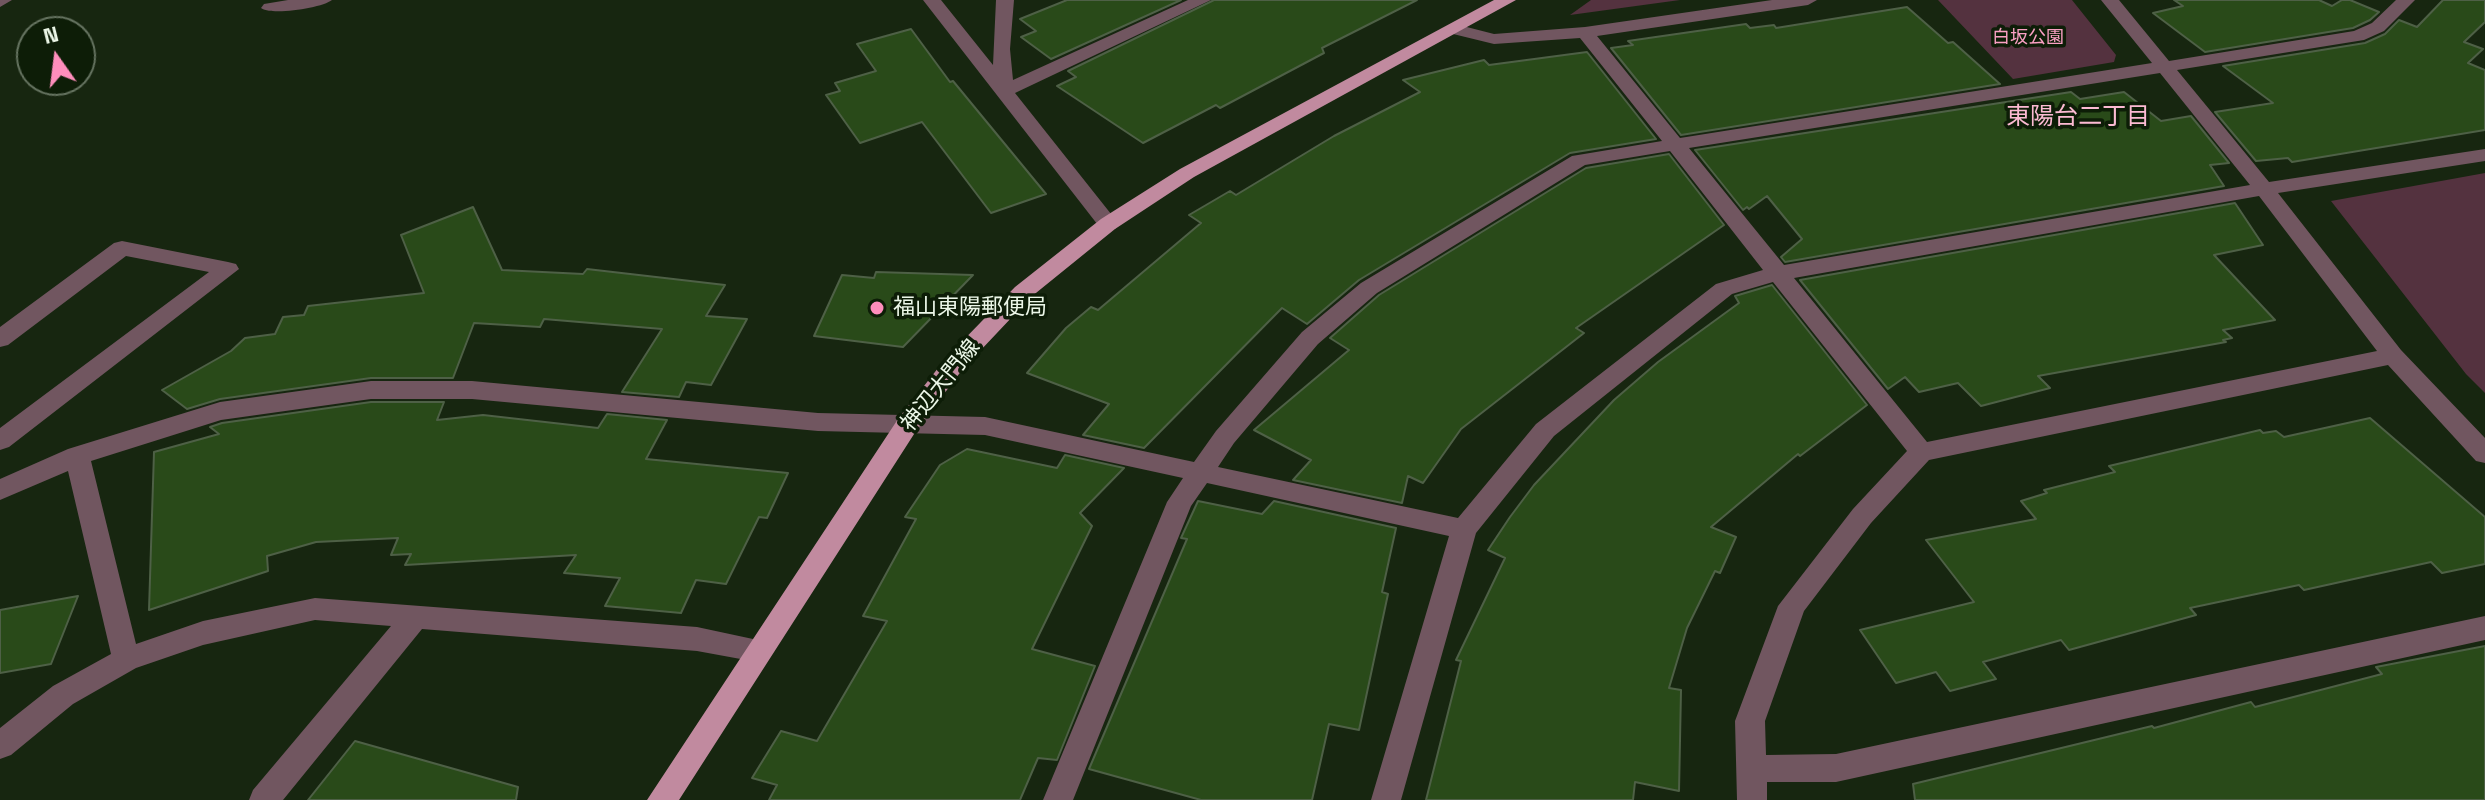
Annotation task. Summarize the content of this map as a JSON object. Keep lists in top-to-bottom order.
{
  "streets": {
    "main road": ["神辺大門線"]
  },
  "districts": ["東陽台二丁目"],
  "parks": ["白坂公園"],
  "places": ["福山東陽郵便局"],
  "north": "top"
}
